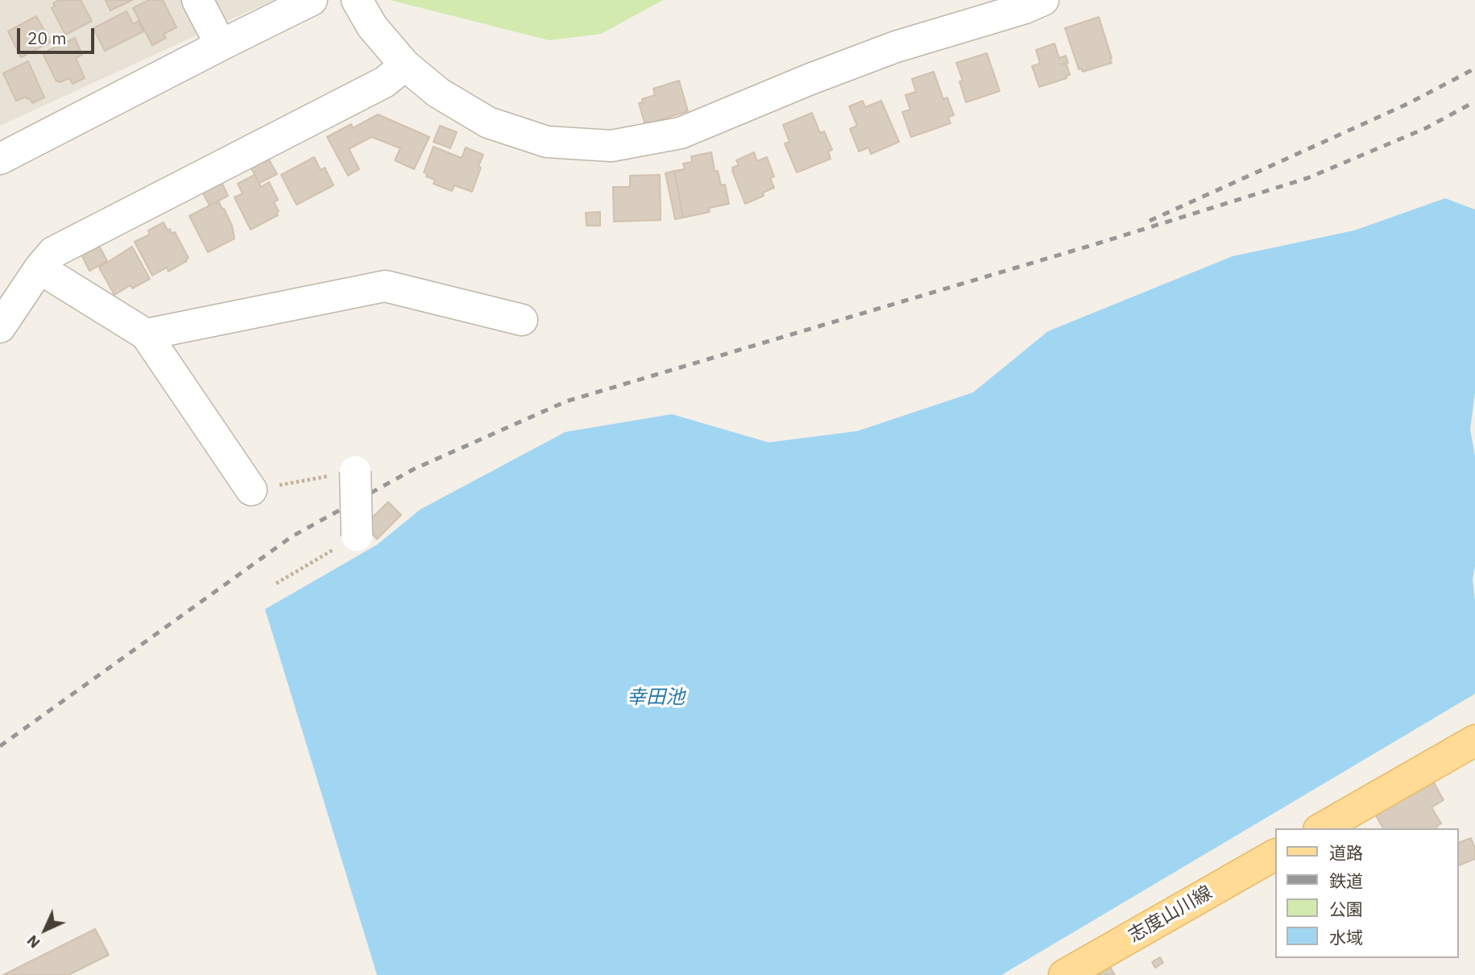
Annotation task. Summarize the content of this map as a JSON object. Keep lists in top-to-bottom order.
{
  "streets": {
    "main road": ["志度山川線"]
  },
  "water": ["幸田池"],
  "legend": [
    "道路",
    "鉄道",
    "公園",
    "水域"
  ],
  "scale_bar": "20 m",
  "north": "bottom left"
}
